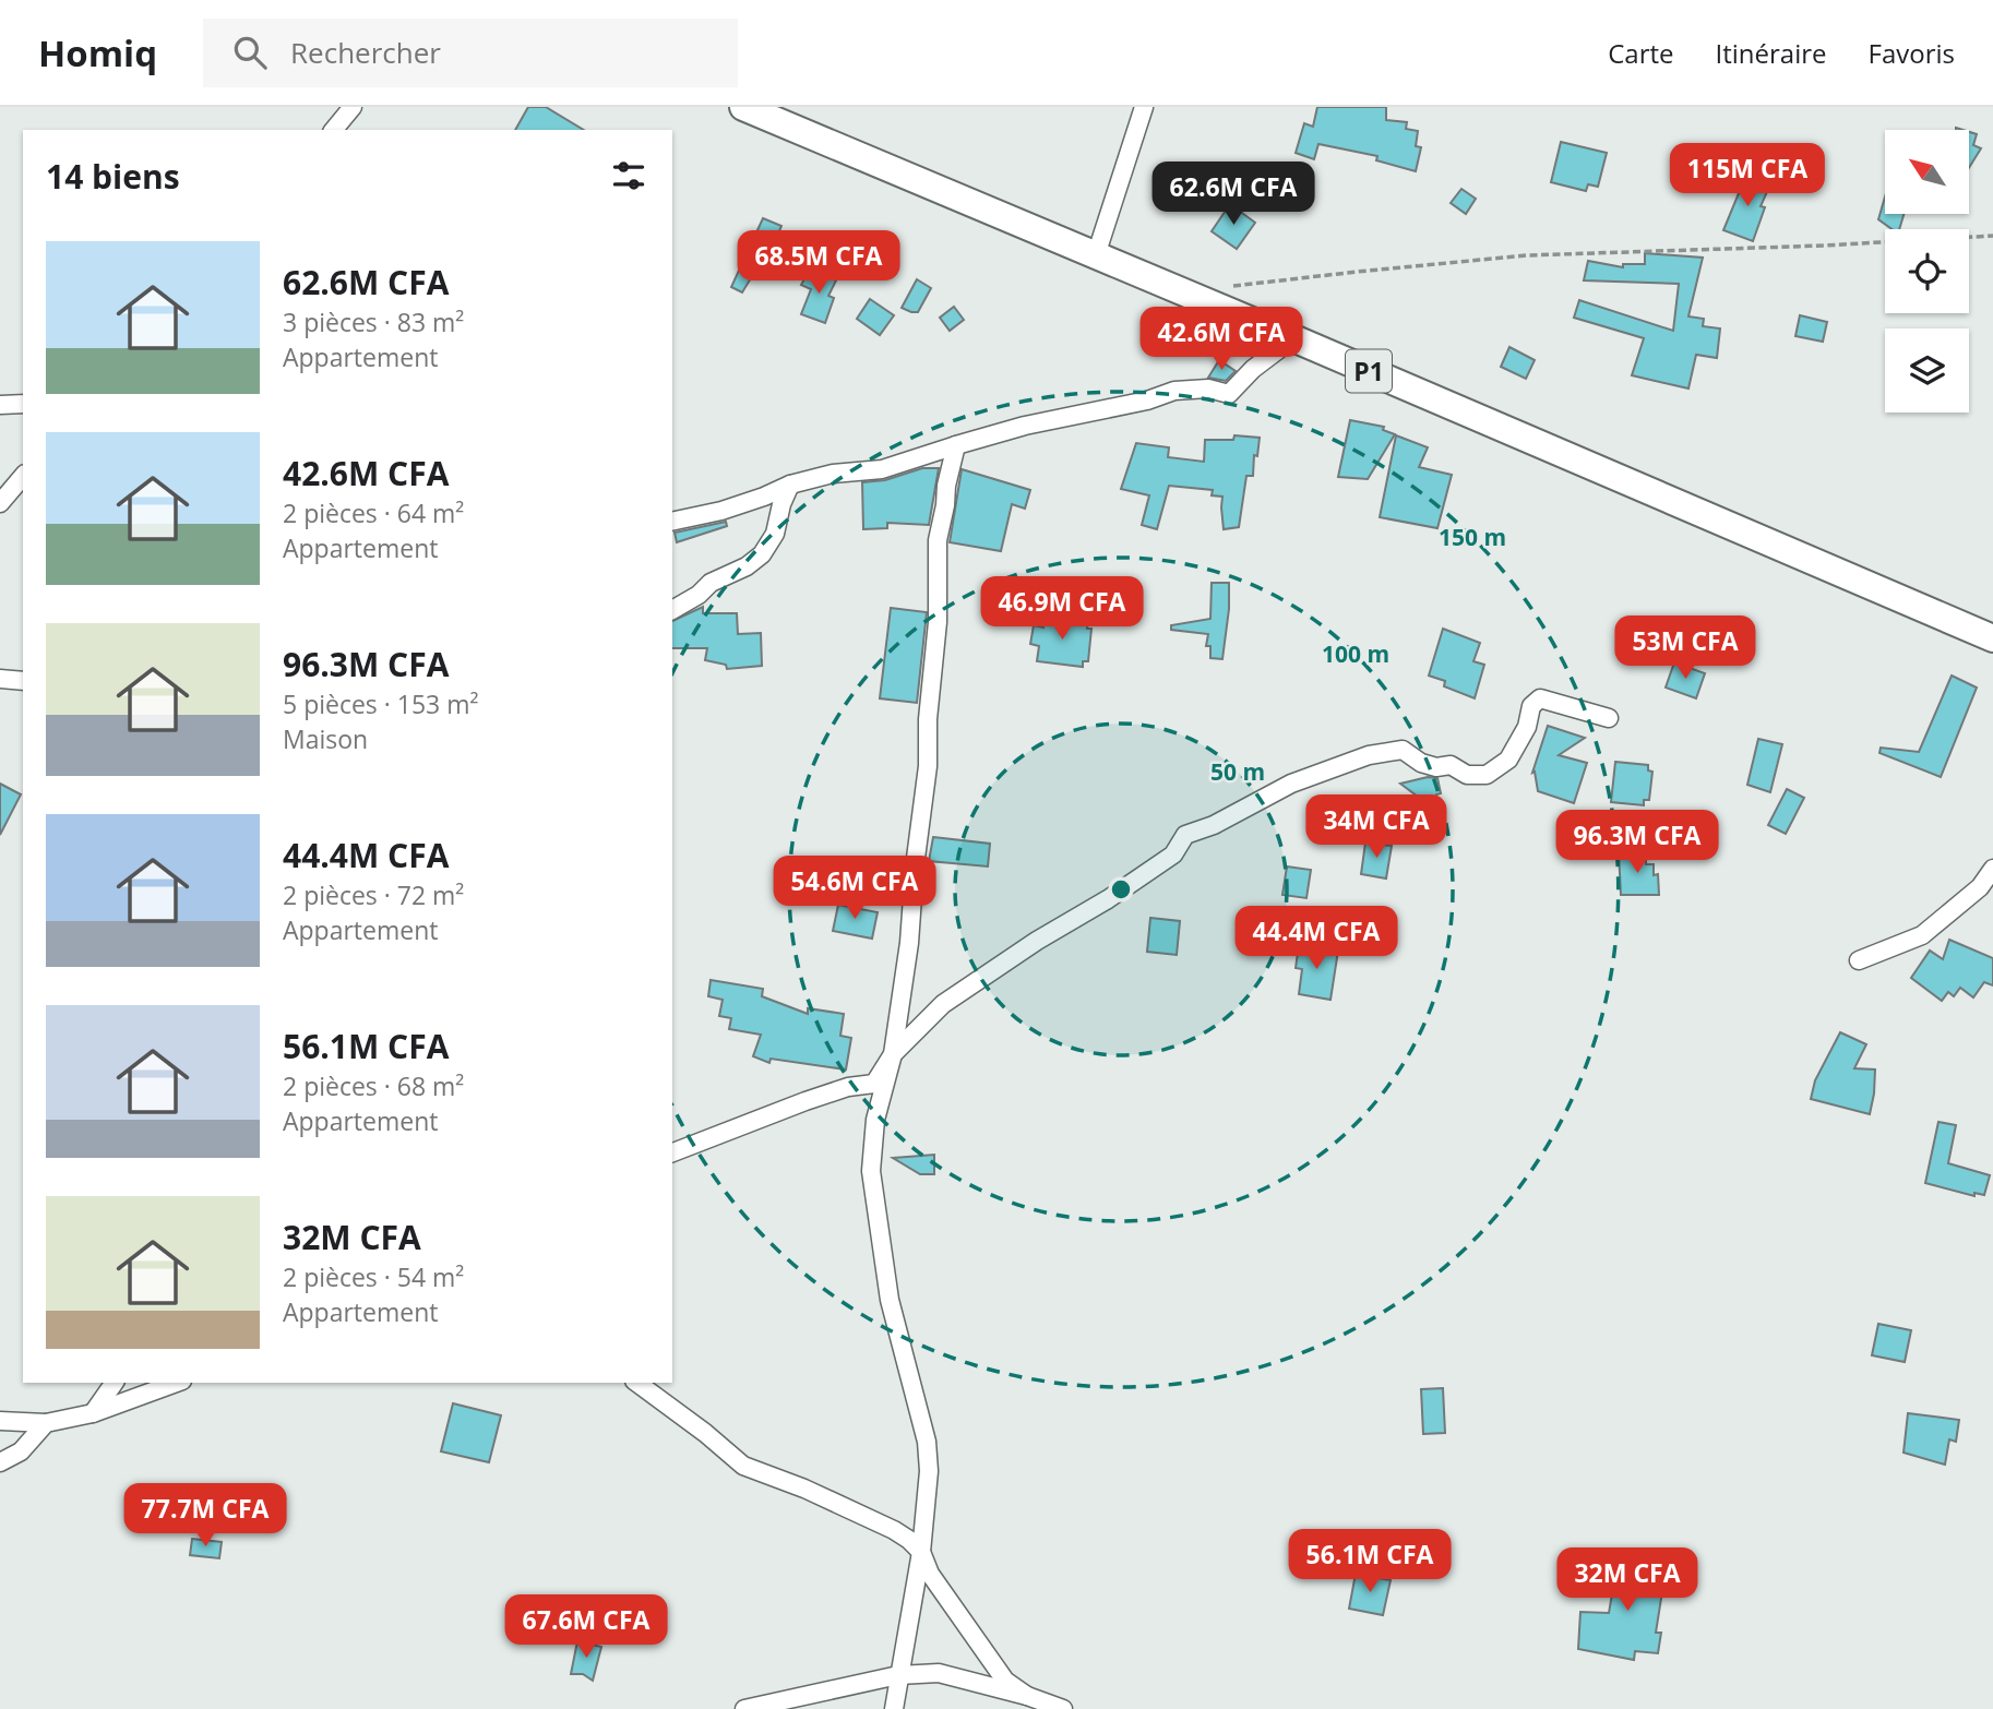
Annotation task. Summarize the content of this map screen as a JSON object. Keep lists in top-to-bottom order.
{
  "streets": {
    "main road": ["P1"]
  },
  "north": "top left",
  "page": {
    "header": "Homiq",
    "search": "Rechercher",
    "nav": ["Carte", "Itinéraire", "Favoris"],
    "heading": "14 biens",
    "price": [
      "115M CFA",
      "62.6M CFA",
      "68.5M CFA",
      "42.6M CFA",
      "46.9M CFA",
      "53M CFA",
      "34M CFA",
      "96.3M CFA",
      "54.6M CFA",
      "44.4M CFA",
      "77.7M CFA",
      "56.1M CFA",
      "32M CFA",
      "67.6M CFA"
    ],
    "list": [
      {
        "name": "62.6M CFA",
        "note": "3 pièces · 83 m² · Appartement"
      },
      {
        "name": "42.6M CFA",
        "note": "2 pièces · 64 m² · Appartement"
      },
      {
        "name": "96.3M CFA",
        "note": "5 pièces · 153 m² · Maison"
      },
      {
        "name": "44.4M CFA",
        "note": "2 pièces · 72 m² · Appartement"
      },
      {
        "name": "56.1M CFA",
        "note": "2 pièces · 68 m² · Appartement"
      },
      {
        "name": "32M CFA",
        "note": "2 pièces · 54 m² · Appartement"
      }
    ]
  },
  "rings": ["150 m", "100 m", "50 m"]
}
